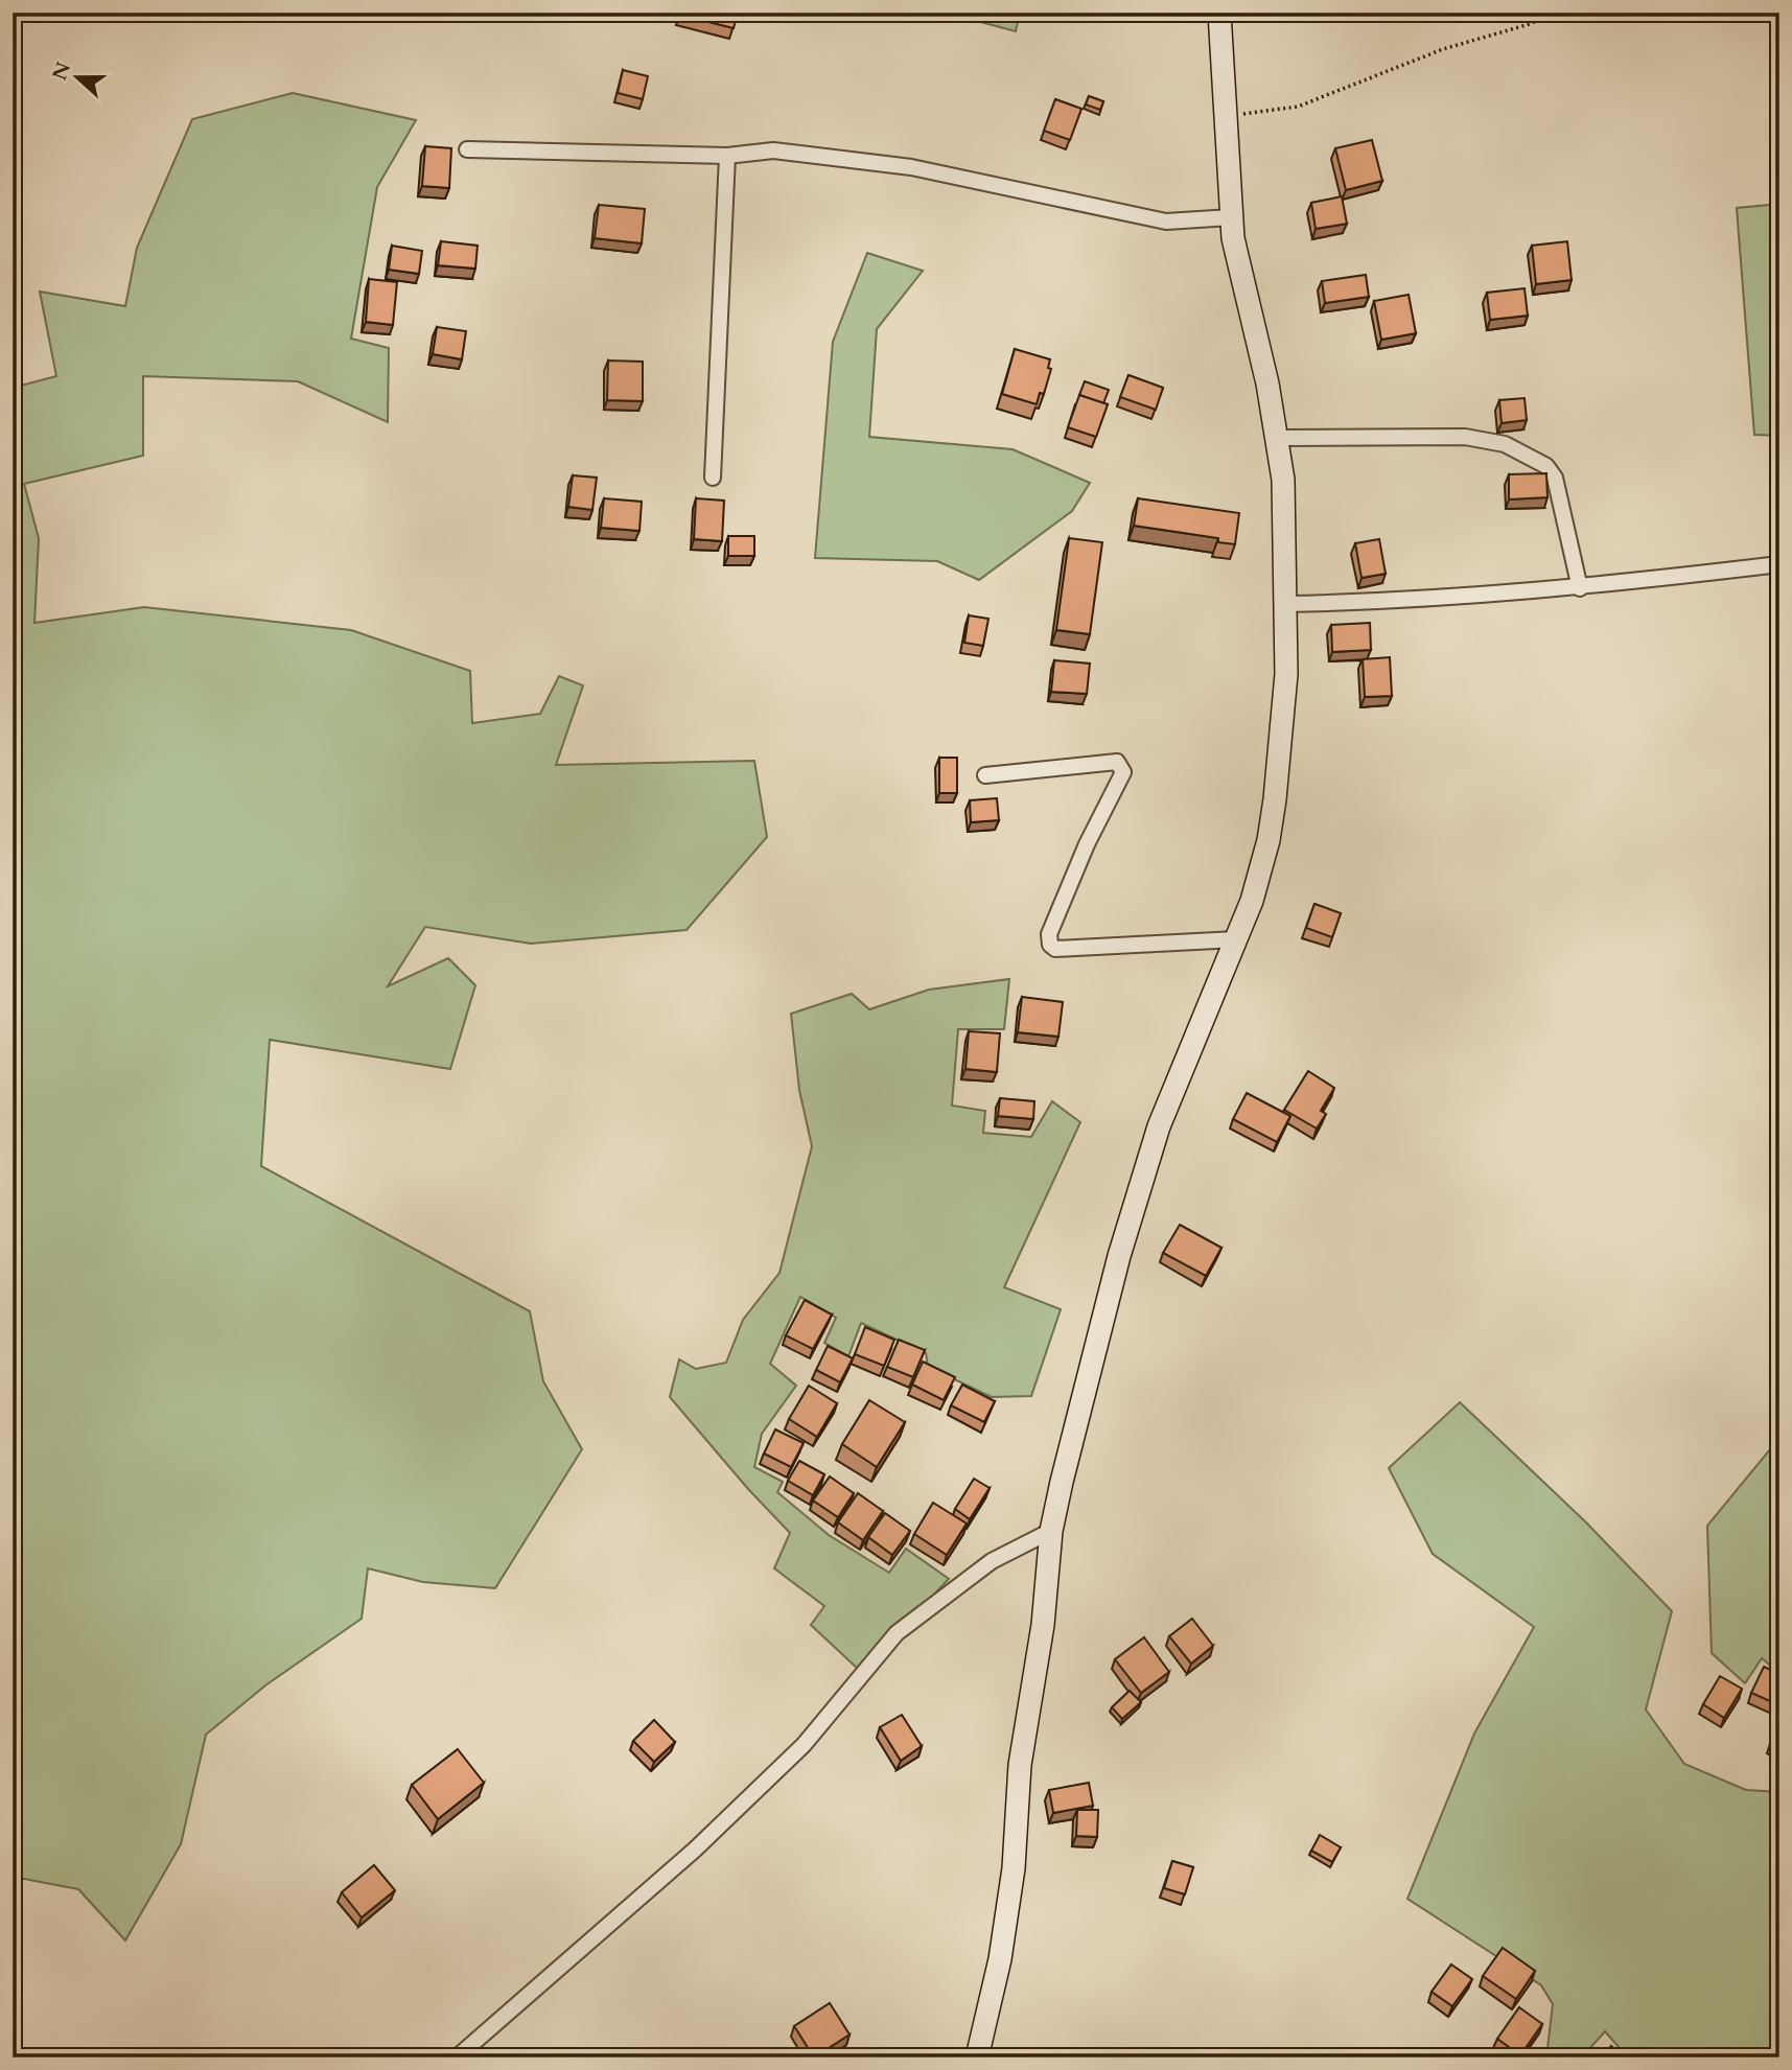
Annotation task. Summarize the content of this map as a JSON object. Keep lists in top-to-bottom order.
{
  "north": "left"
}
